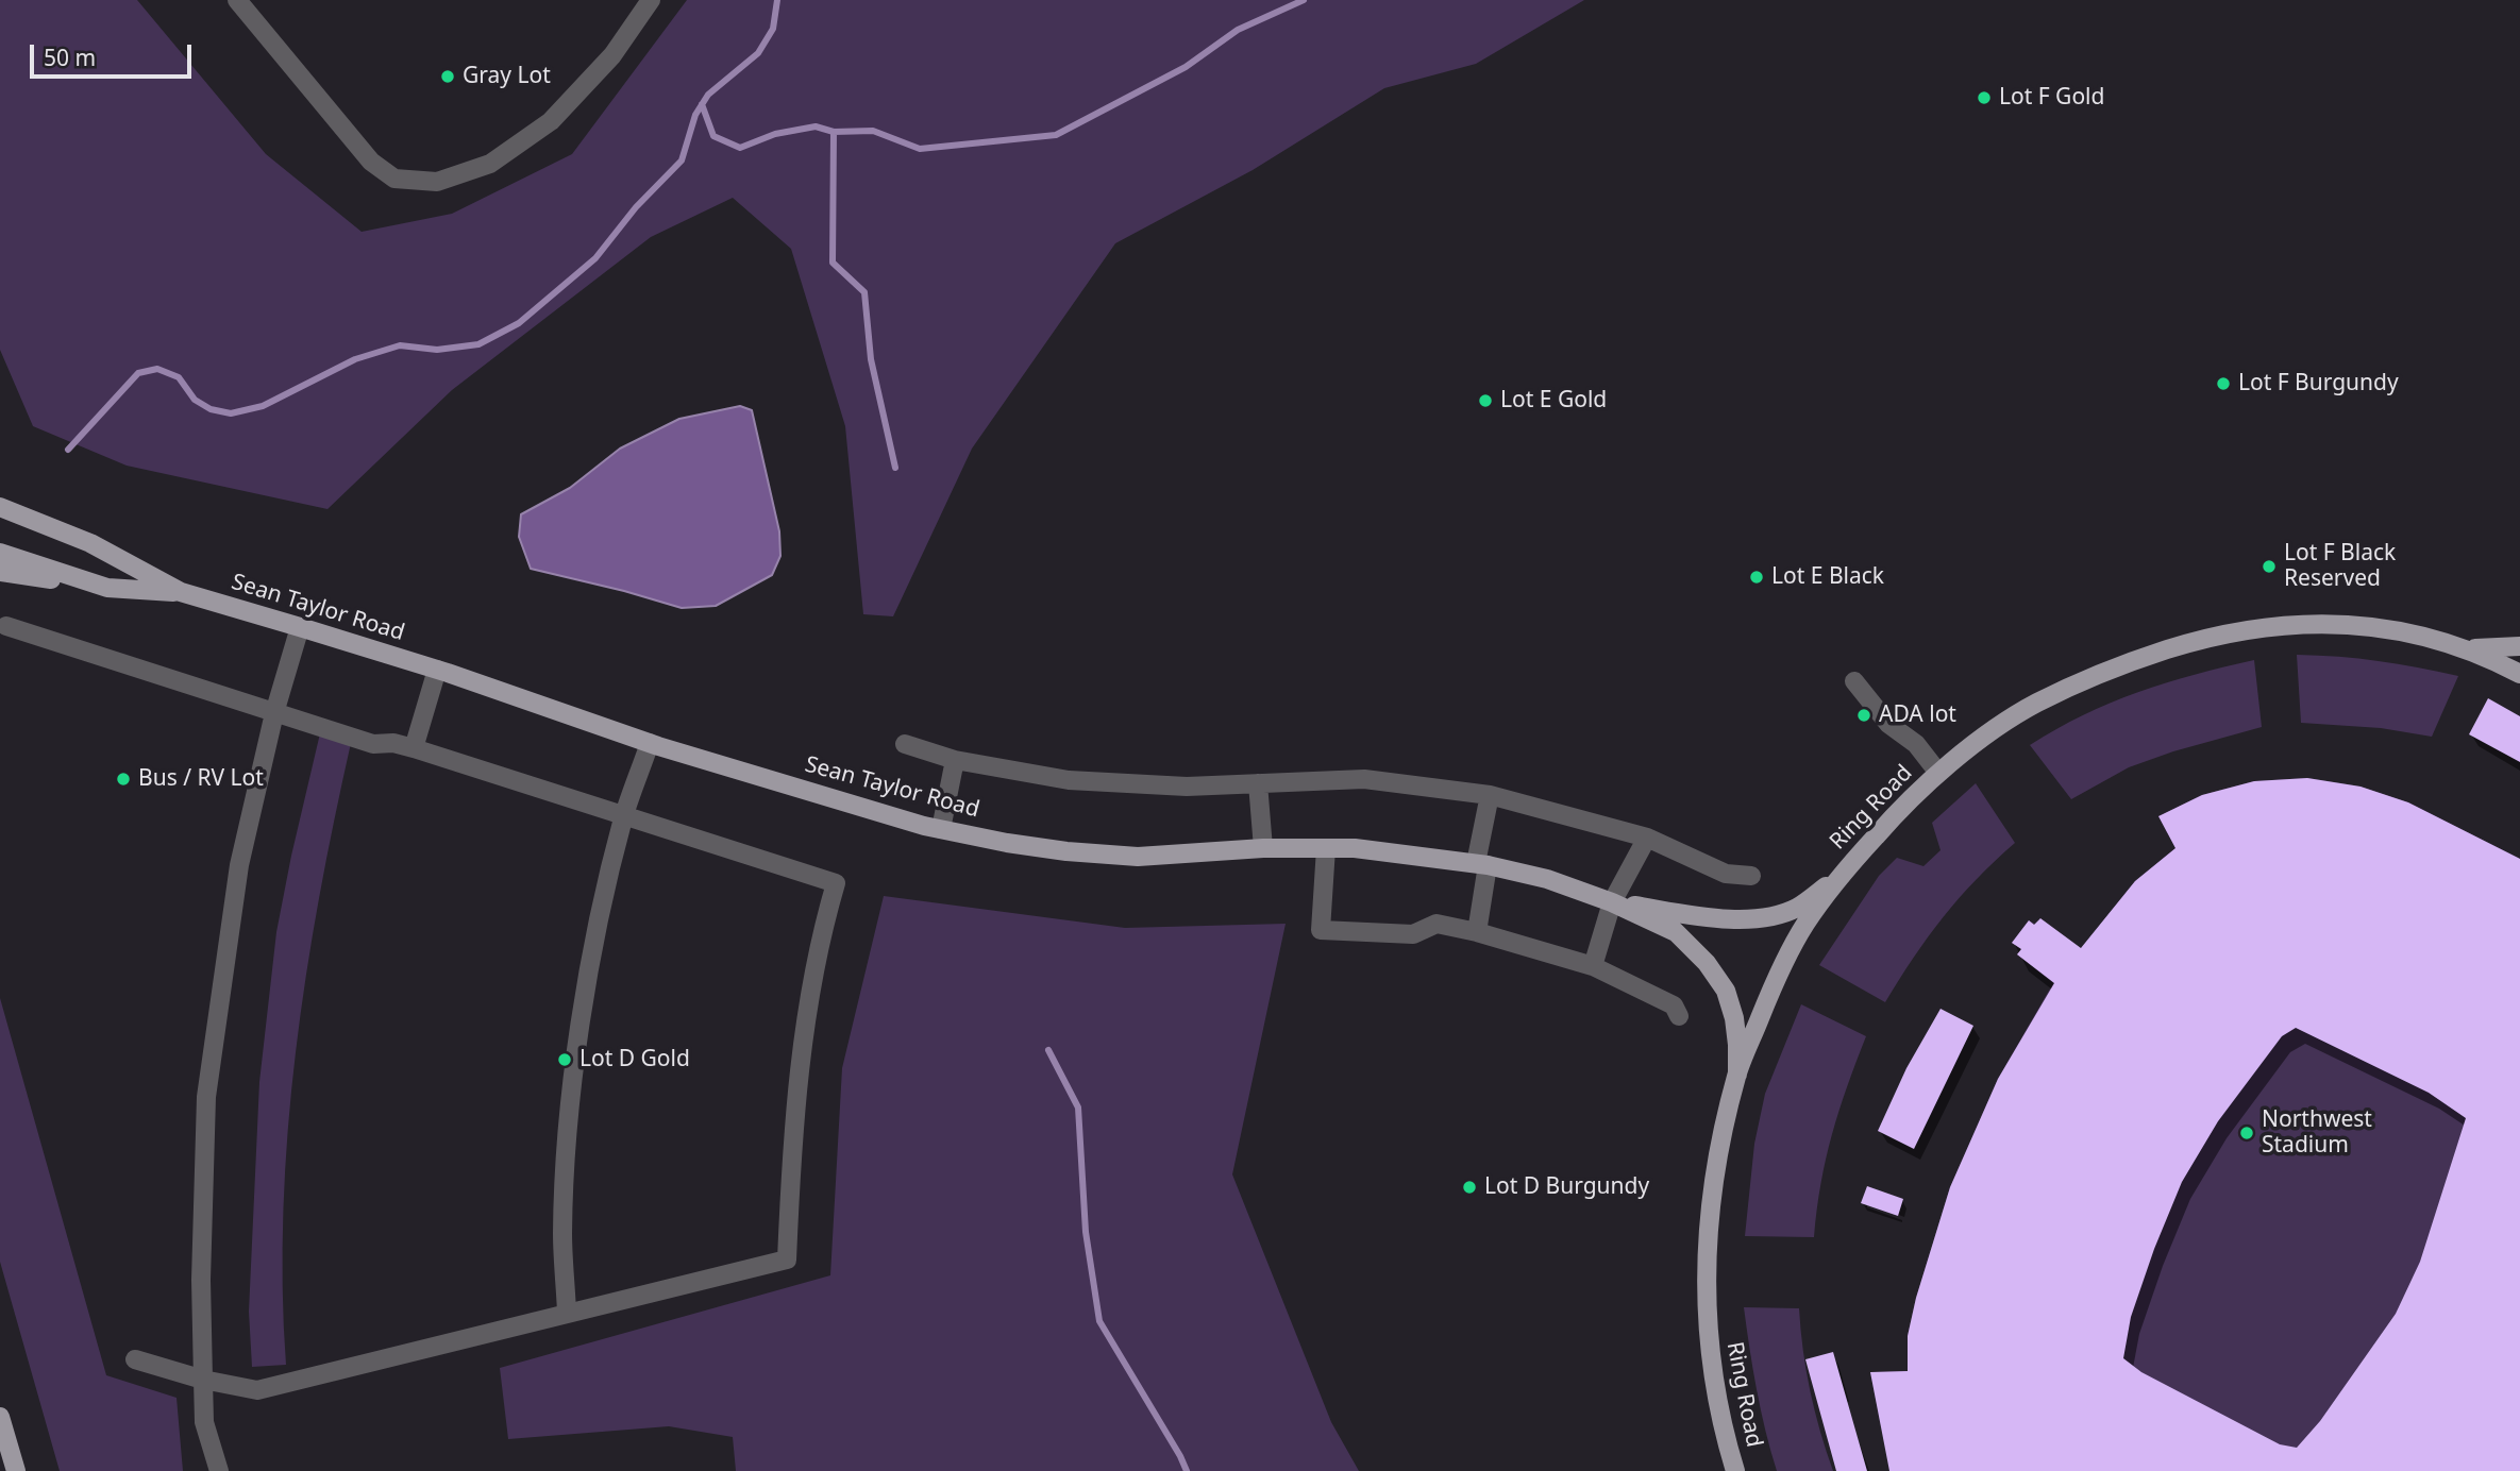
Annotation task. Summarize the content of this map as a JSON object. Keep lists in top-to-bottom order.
{
  "streets": {
    "main road": ["Sean Taylor Road", "Ring Road"]
  },
  "crossings": [
    ["Sean Taylor Road", "Ring Road"]
  ],
  "places": [
    "Gray Lot",
    "Lot F Gold",
    "Lot F Burgundy",
    "Lot E Gold",
    "Lot F Black Reserved",
    "Lot E Black",
    "ADA lot",
    "Bus / RV Lot",
    "Lot D Gold",
    "Northwest Stadium",
    "Lot D Burgundy"
  ],
  "scale_bar": "50 m"
}
